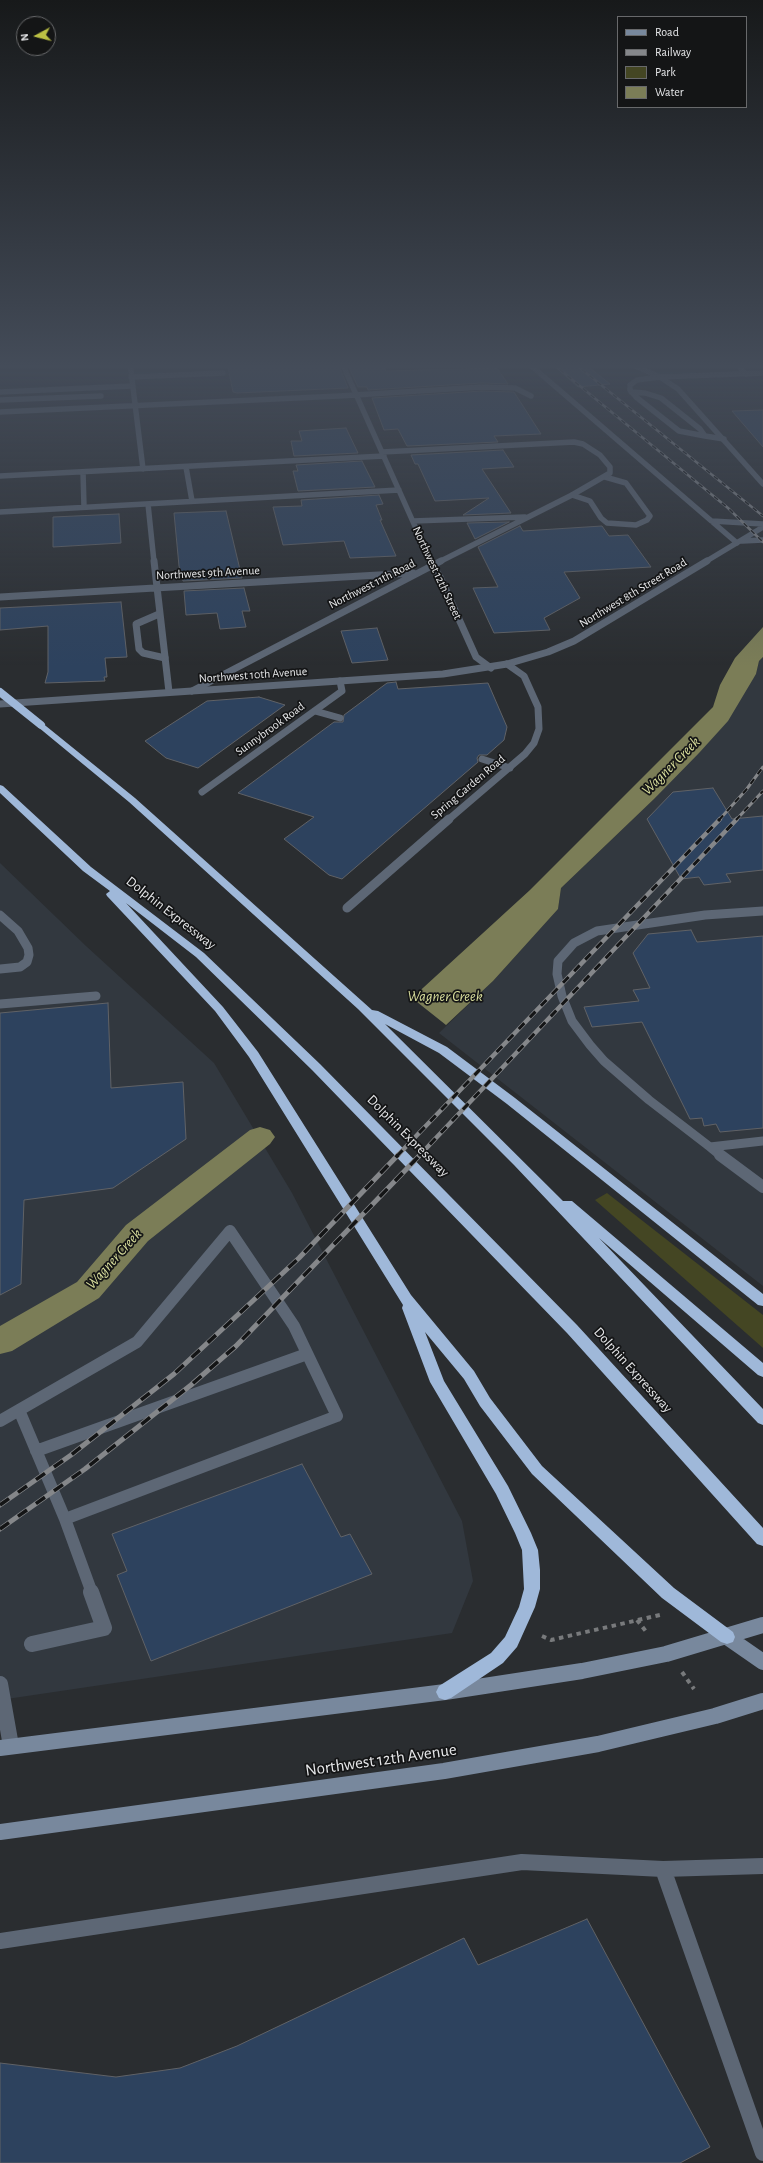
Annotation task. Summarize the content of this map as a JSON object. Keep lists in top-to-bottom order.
{
  "streets": {
    "highway": ["Dolphin Expressway"],
    "main road": ["Northwest 12th Avenue"],
    "street": [
      "Northwest 9th Avenue",
      "Northwest 12th Street",
      "Northwest 11th Road",
      "Northwest 8th Street Road",
      "Northwest 10th Avenue",
      "Sunnybrook Road",
      "Spring Garden Road"
    ]
  },
  "crossings": [
    ["Northwest 9th Avenue", "Northwest 11th Road"],
    ["Northwest 12th Street", "Northwest 11th Road"],
    ["Northwest 12th Street", "Northwest 10th Avenue"],
    ["Northwest 11th Road", "Northwest 10th Avenue"],
    ["Northwest 8th Street Road", "Northwest 10th Avenue"],
    ["Northwest 8th Street Road", "Spring Garden Road"],
    ["Northwest 10th Avenue", "Sunnybrook Road"],
    ["Northwest 10th Avenue", "Spring Garden Road"]
  ],
  "water": ["Wagner Creek"],
  "legend": [
    "Road",
    "Railway",
    "Park",
    "Water"
  ],
  "north": "left"
}
